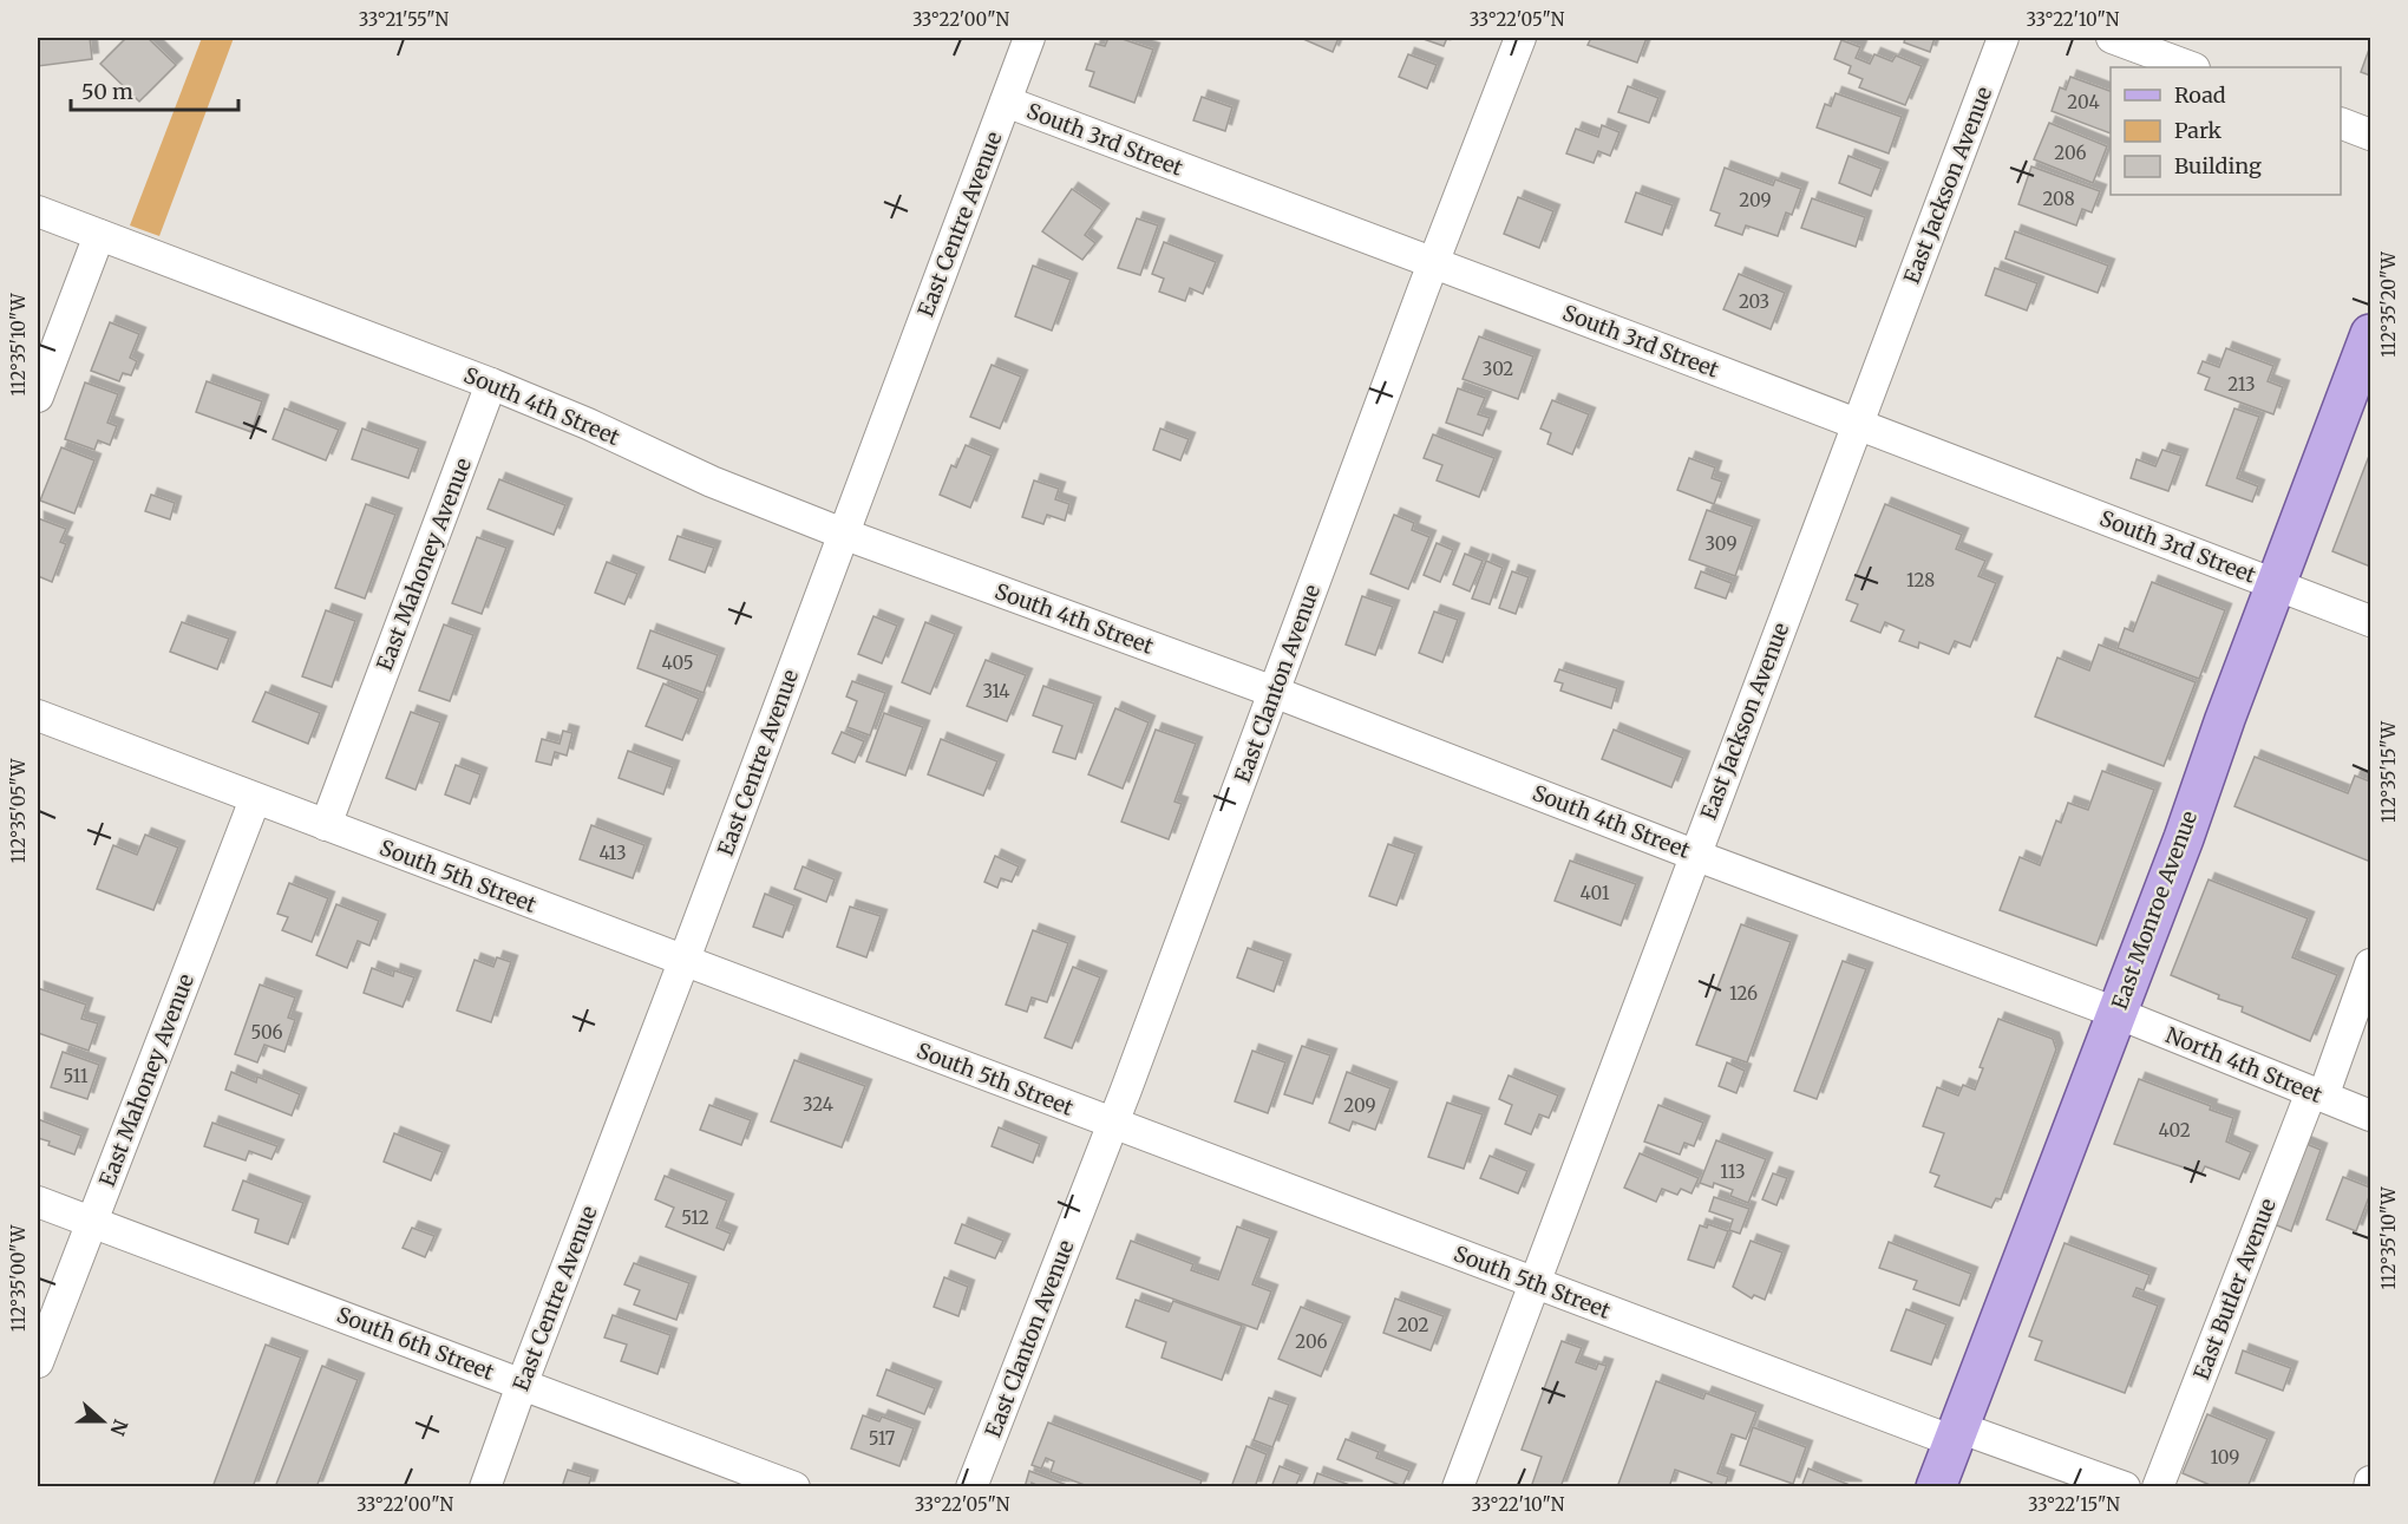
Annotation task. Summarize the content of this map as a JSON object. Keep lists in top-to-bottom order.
{
  "streets": {
    "main road": ["East Monroe Avenue"],
    "street": [
      "South 3rd Street",
      "East Jackson Avenue",
      "East Centre Avenue",
      "South 4th Street",
      "East Mahoney Avenue",
      "East Clanton Avenue",
      "South 5th Street",
      "North 4th Street",
      "East Butler Avenue",
      "South 6th Street"
    ]
  },
  "crossings": [
    ["South 3rd Street", "East Jackson Avenue"],
    ["South 3rd Street", "East Centre Avenue"],
    ["South 3rd Street", "East Clanton Avenue"],
    ["South 3rd Street", "East Monroe Avenue"],
    ["East Jackson Avenue", "South 4th Street"],
    ["East Jackson Avenue", "South 5th Street"],
    ["East Centre Avenue", "South 4th Street"],
    ["East Centre Avenue", "South 5th Street"],
    ["East Centre Avenue", "South 6th Street"],
    ["South 4th Street", "East Mahoney Avenue"],
    ["South 4th Street", "East Clanton Avenue"],
    ["South 4th Street", "East Monroe Avenue"],
    ["South 4th Street", "North 4th Street"],
    ["East Mahoney Avenue", "South 5th Street"],
    ["East Mahoney Avenue", "South 6th Street"],
    ["East Clanton Avenue", "South 5th Street"],
    ["South 5th Street", "East Monroe Avenue"],
    ["East Monroe Avenue", "North 4th Street"],
    ["North 4th Street", "East Butler Avenue"]
  ],
  "house_numbers": [
    "204",
    "206",
    "208",
    "209",
    "203",
    "302",
    "213",
    "309",
    "128",
    "405",
    "314",
    "413",
    "401",
    "126",
    "506",
    "511",
    "324",
    "209",
    "402",
    "113",
    "512",
    "202",
    "206",
    "517",
    "109"
  ],
  "legend": ["Road", "Park", "Building"],
  "scale_bar": "50 m",
  "north": "right",
  "coordinates": [
    "33°21'55\"N",
    "33°22'00\"N",
    "33°22'05\"N",
    "33°22'10\"N",
    "112°35'20\"W",
    "112°35'10\"W",
    "112°35'15\"W",
    "112°35'05\"W",
    "112°35'00\"W",
    "33°22'15\"N"
  ]
}
